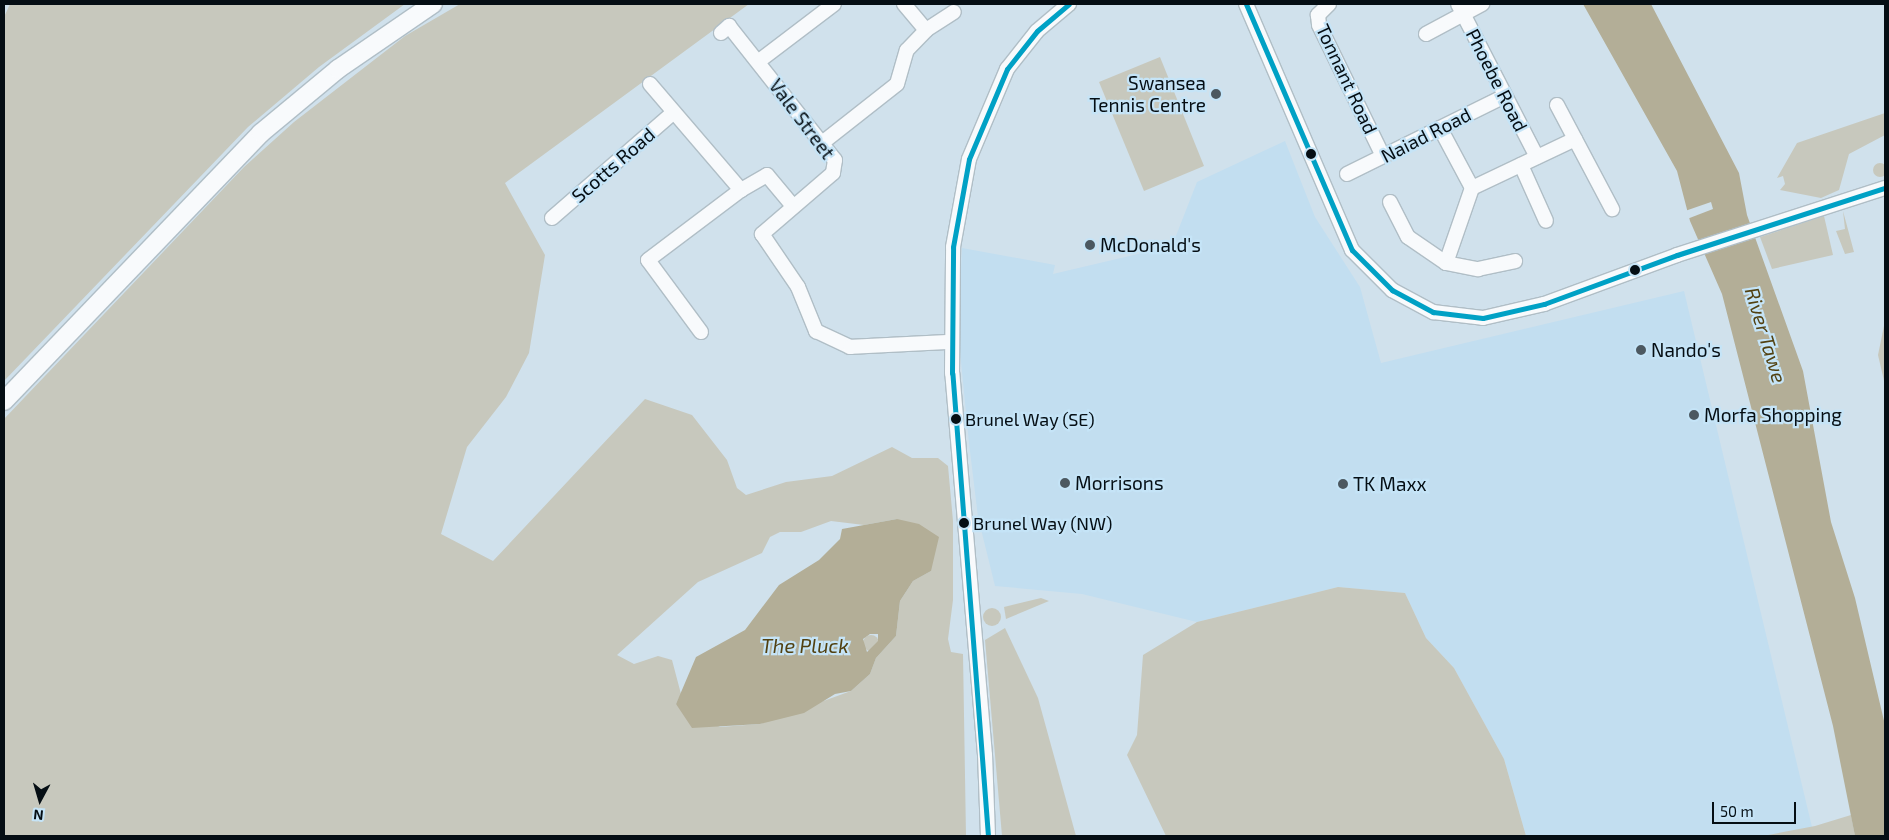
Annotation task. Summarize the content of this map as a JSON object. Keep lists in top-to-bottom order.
{
  "streets": {
    "street": [
      "Tonnant Road",
      "Phoebe Road",
      "Vale Street",
      "Naiad Road",
      "Scotts Road"
    ]
  },
  "crossings": [
    ["Tonnant Road", "Naiad Road"],
    ["Phoebe Road", "Naiad Road"]
  ],
  "water": ["River Tawe", "The Pluck"],
  "places": [
    "Swansea Tennis Centre",
    "McDonald's",
    "Nando's",
    "Morfa Shopping",
    "Brunel Way (SE)",
    "Morrisons",
    "TK Maxx",
    "Brunel Way (NW)"
  ],
  "scale_bar": "50 m",
  "north": "bottom"
}
